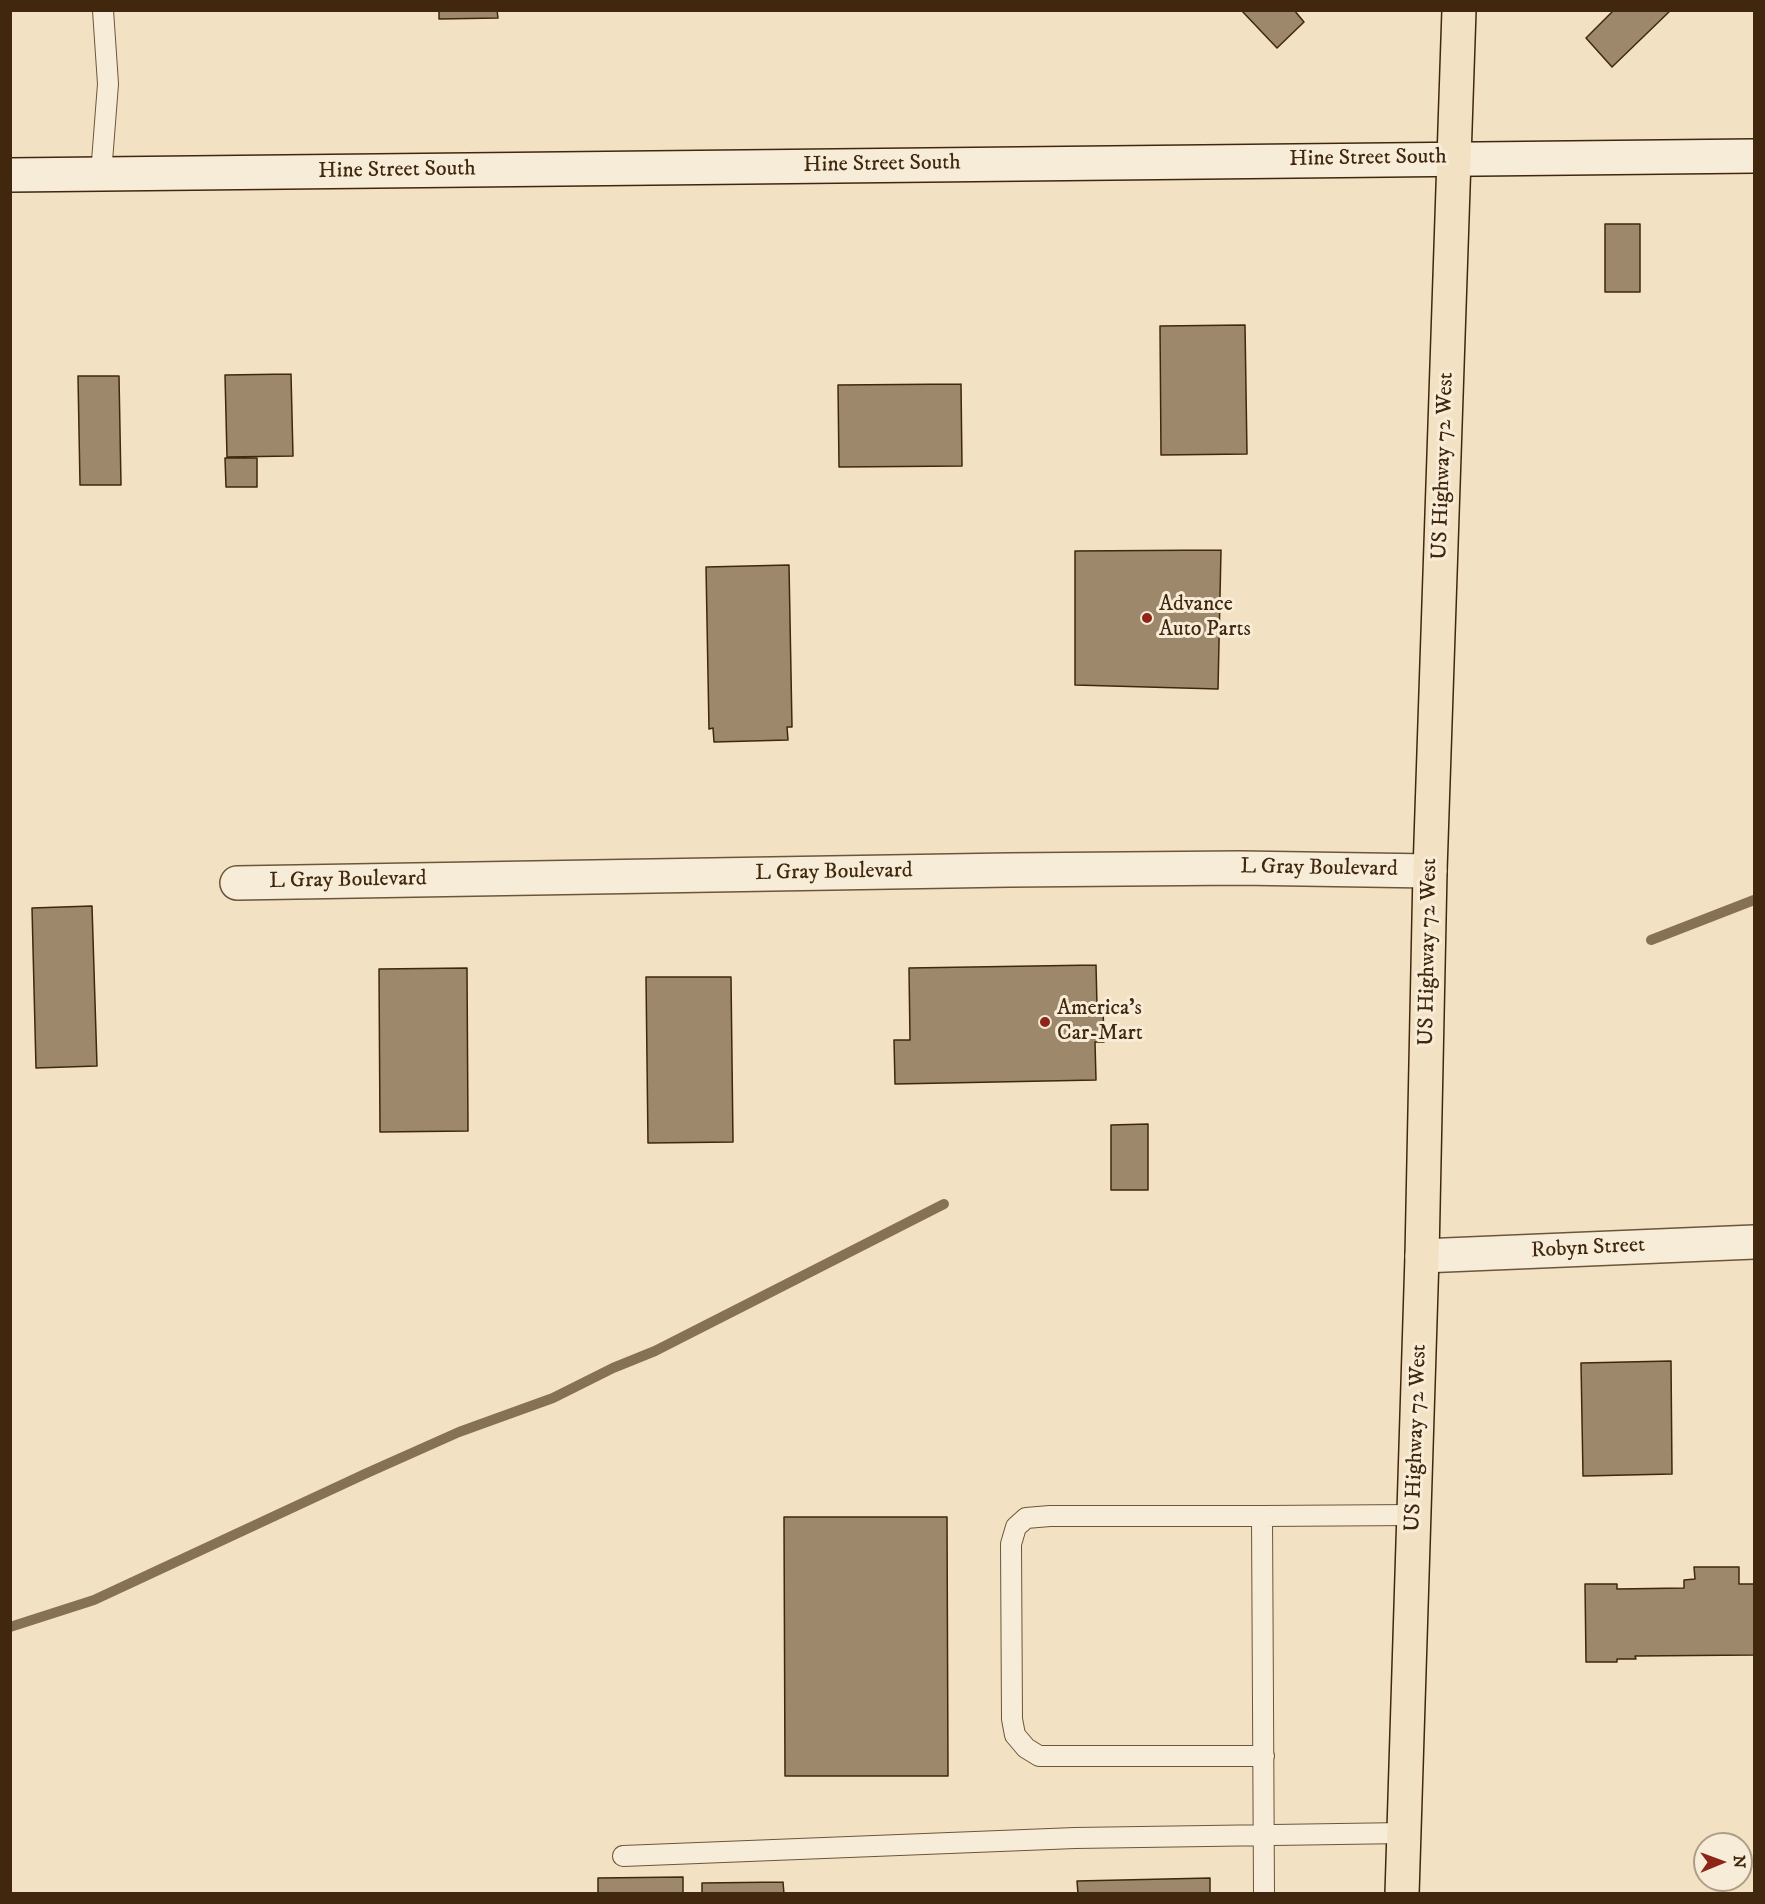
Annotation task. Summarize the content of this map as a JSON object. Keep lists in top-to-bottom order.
{
  "streets": {
    "highway": ["US Highway 72 West"],
    "street": ["Hine Street South", "L Gray Boulevard", "Robyn Street"]
  },
  "crossings": [
    ["Hine Street South", "US Highway 72 West"],
    ["US Highway 72 West", "L Gray Boulevard"],
    ["US Highway 72 West", "Robyn Street"]
  ],
  "places": ["Advance Auto Parts", "America's Car-Mart"],
  "north": "right"
}
